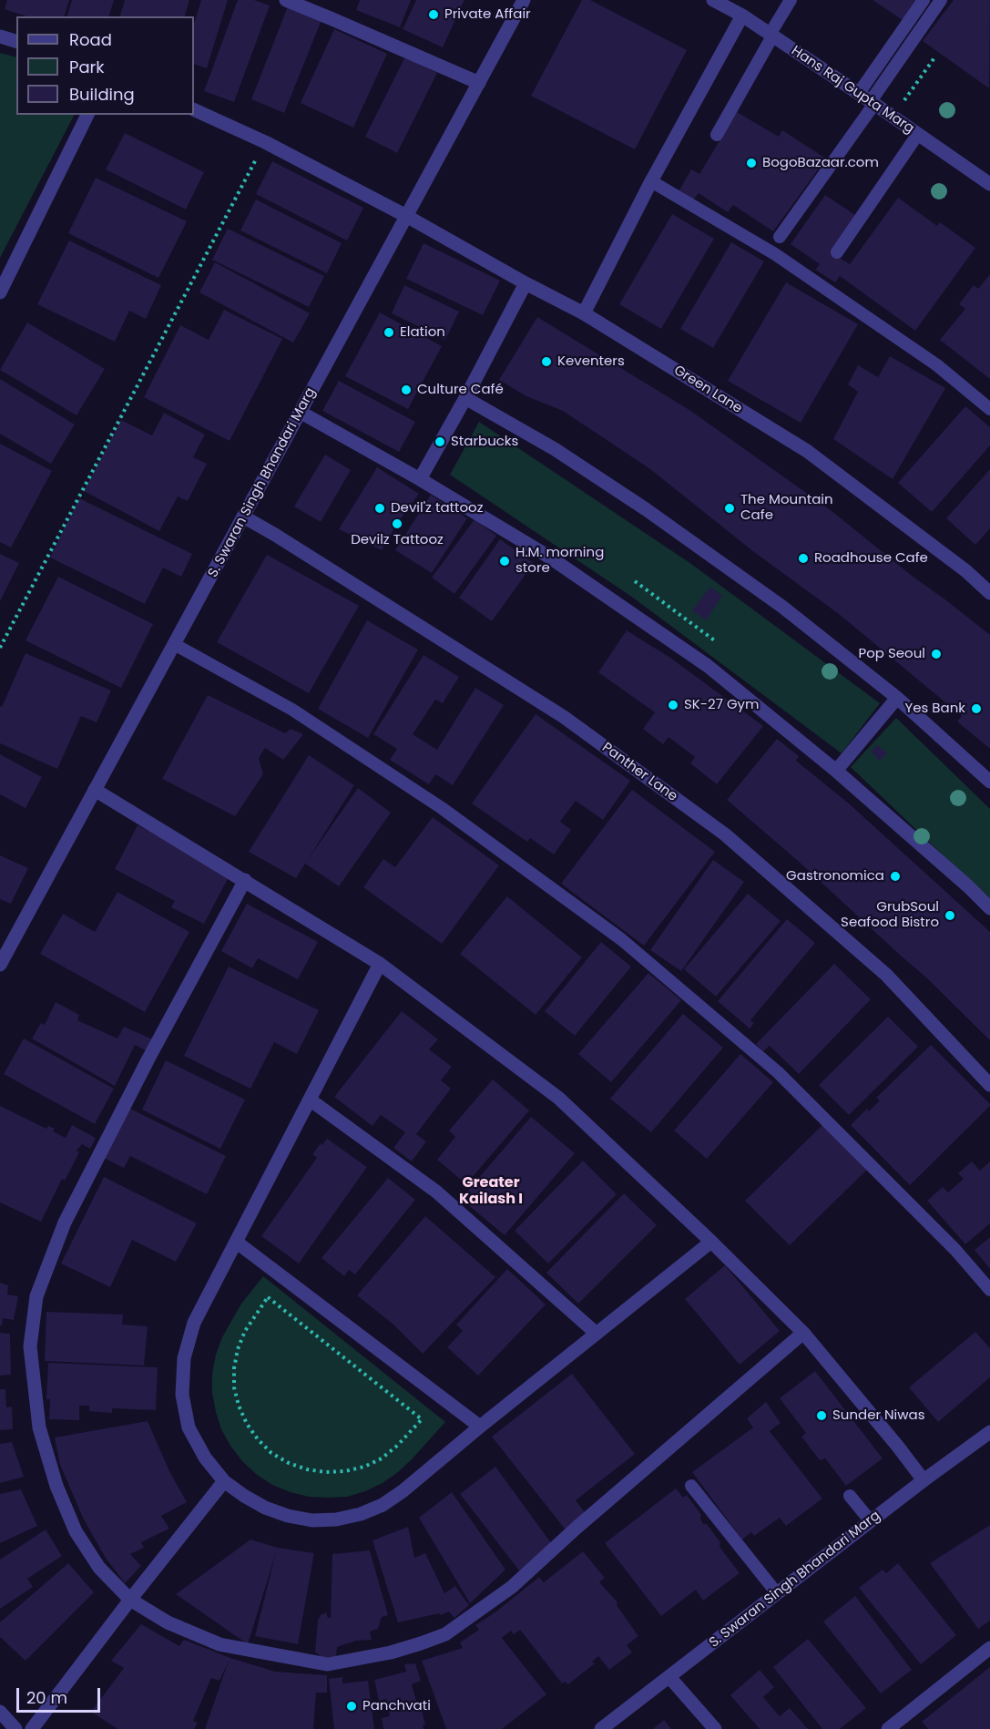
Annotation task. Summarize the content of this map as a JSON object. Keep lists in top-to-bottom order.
{
  "streets": {
    "street": [
      "Hans Raj Gupta Marg",
      "Green Lane",
      "S. Swaran Singh Bhandari Marg",
      "Panther Lane"
    ]
  },
  "crossings": [
    ["Green Lane", "S. Swaran Singh Bhandari Marg"],
    ["S. Swaran Singh Bhandari Marg", "Panther Lane"]
  ],
  "districts": ["Greater Kailash I"],
  "places": [
    "Private Affair",
    "BogoBazaar.com",
    "Elation",
    "Keventers",
    "Culture Café",
    "Starbucks",
    "Devil'z tattooz",
    "The Mountain Cafe",
    "Devilz Tattooz",
    "Roadhouse Cafe",
    "H.M. morning store",
    "Pop Seoul",
    "SK-27 Gym",
    "Yes Bank",
    "Gastronomica",
    "GrubSoul Seafood Bistro",
    "Sunder Niwas",
    "Panchvati"
  ],
  "legend": ["Road", "Park", "Building"],
  "scale_bar": "20 m"
}
